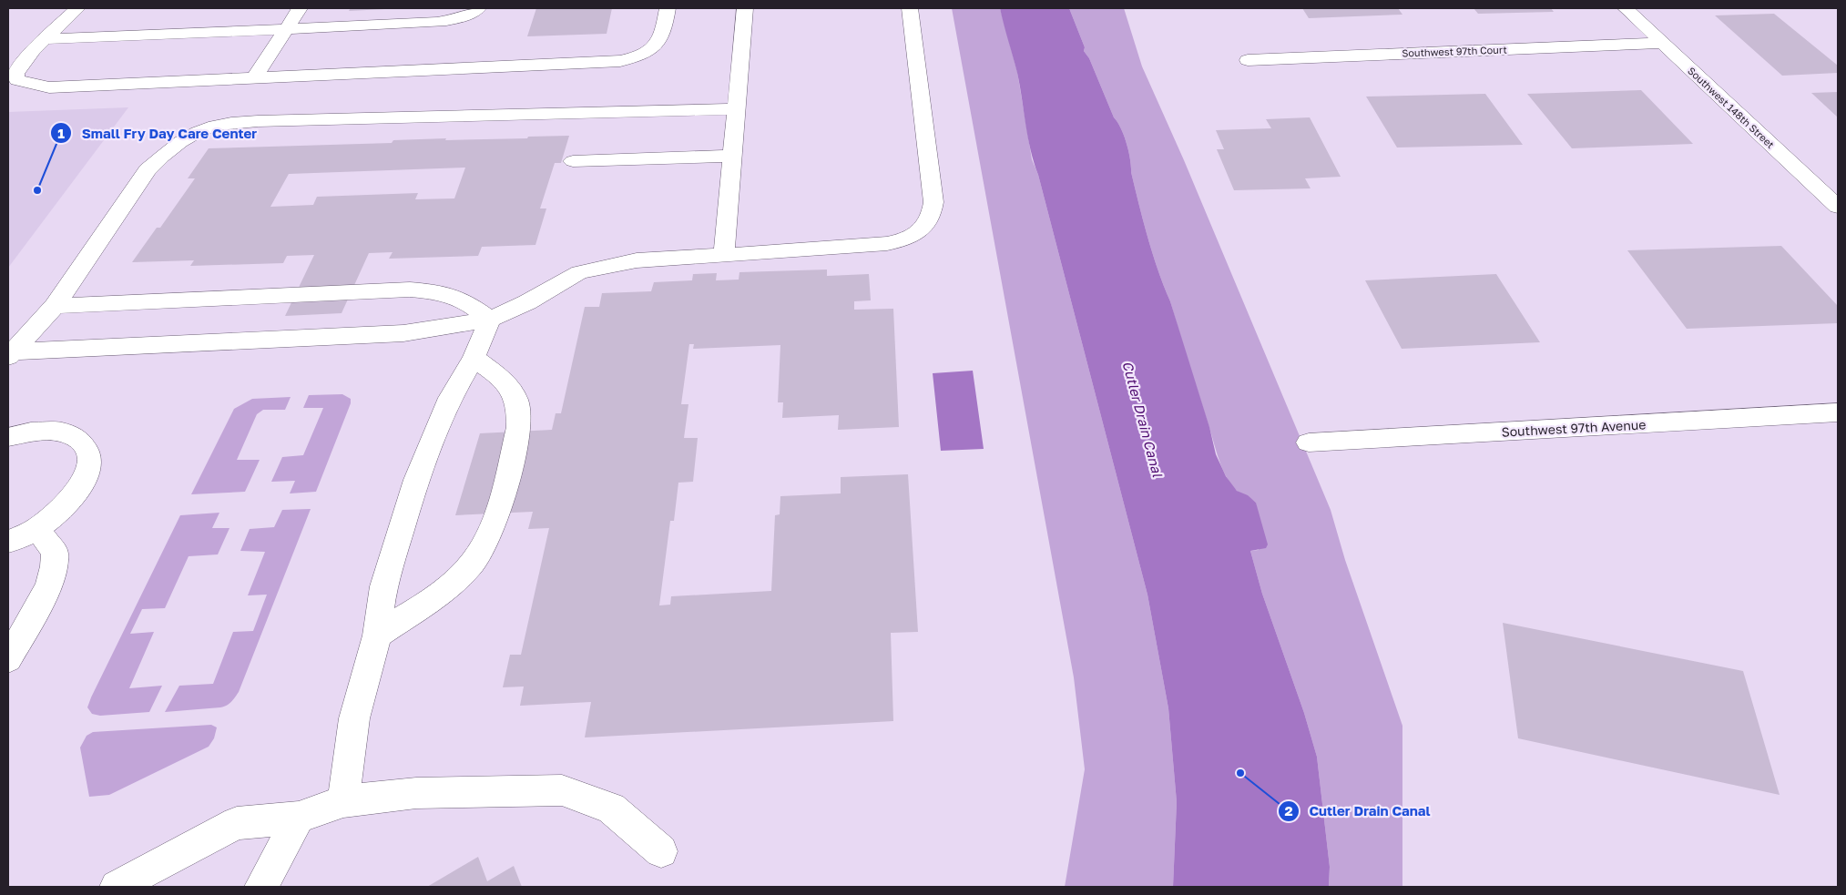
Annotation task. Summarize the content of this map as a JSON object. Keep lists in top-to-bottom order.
{
  "streets": {
    "street": ["Southwest 97th Court", "Southwest 148th Street", "Southwest 97th Avenue"]
  },
  "crossings": [
    ["Southwest 97th Court", "Southwest 148th Street"]
  ],
  "water": ["Cutler Drain Canal"],
  "places": ["Small Fry Day Care Center", "Cutler Drain Canal"]
}
